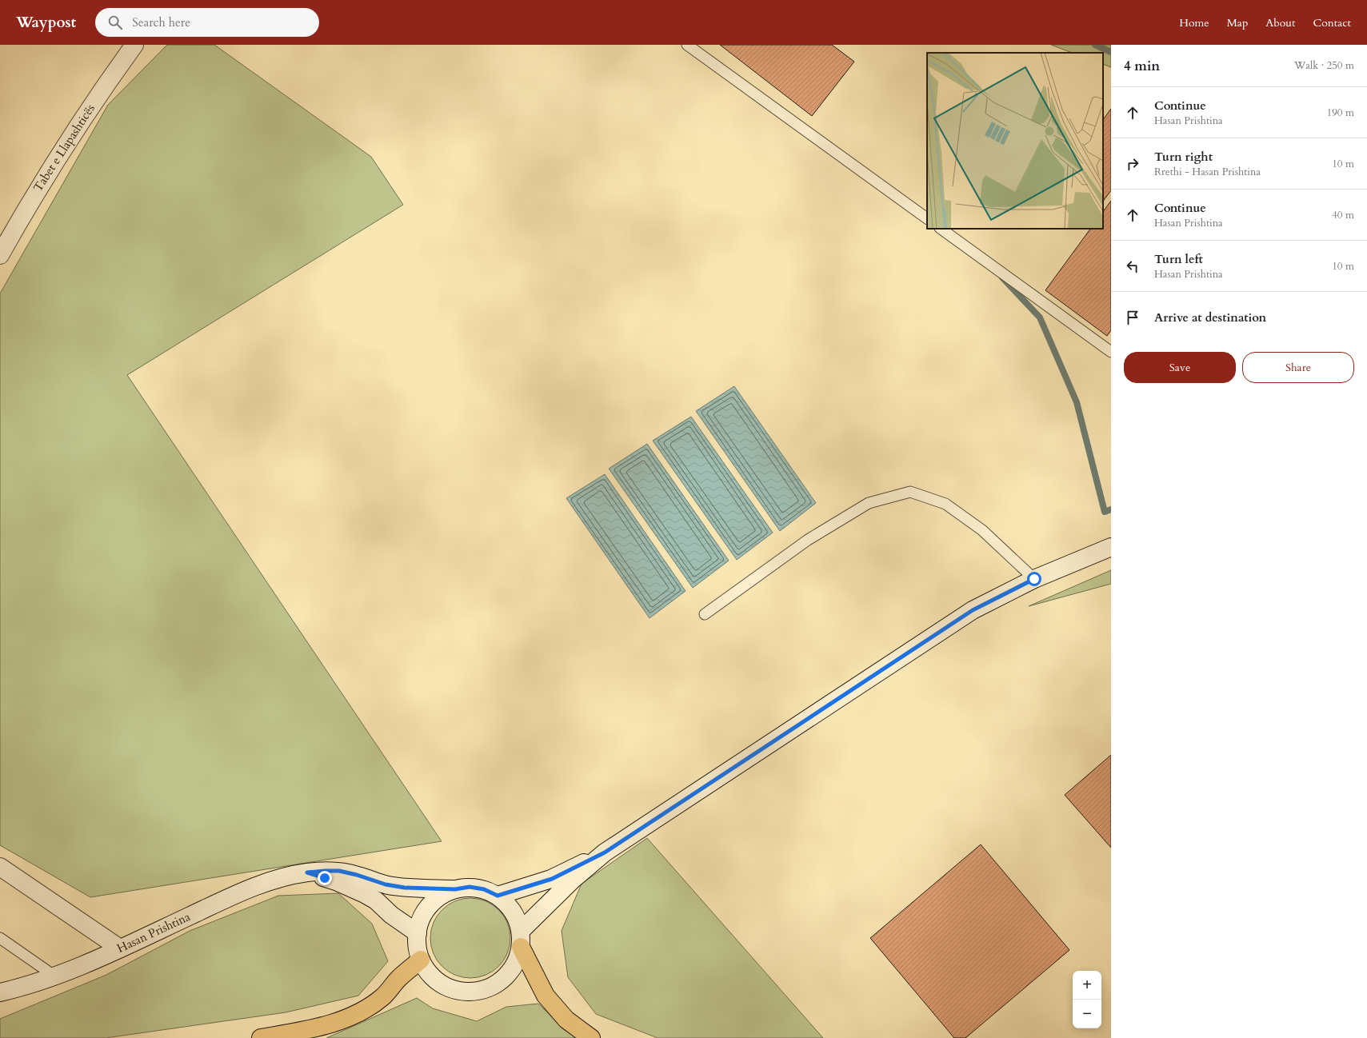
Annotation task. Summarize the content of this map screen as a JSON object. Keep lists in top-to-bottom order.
{
  "streets": {
    "main road": ["Tabet e Llapashticës", "Hasan Prishtina"]
  },
  "page": {
    "header": "Waypost",
    "search": "Search here",
    "nav": [
      "Home",
      "Map",
      "About",
      "Contact"
    ],
    "heading": ["4 min", "Walk · 250 m"],
    "list": [
      ["Continue", "Hasan Prishtina", "190 m"],
      ["Turn right", "Rrethi - Hasan Prishtina", "10 m"],
      ["Continue", "Hasan Prishtina", "40 m"],
      ["Turn left", "Hasan Prishtina", "10 m"],
      "Arrive at destination"
    ],
    "buttons": ["Save", "Share"],
    "map_buttons": ["+", "−"]
  }
}
